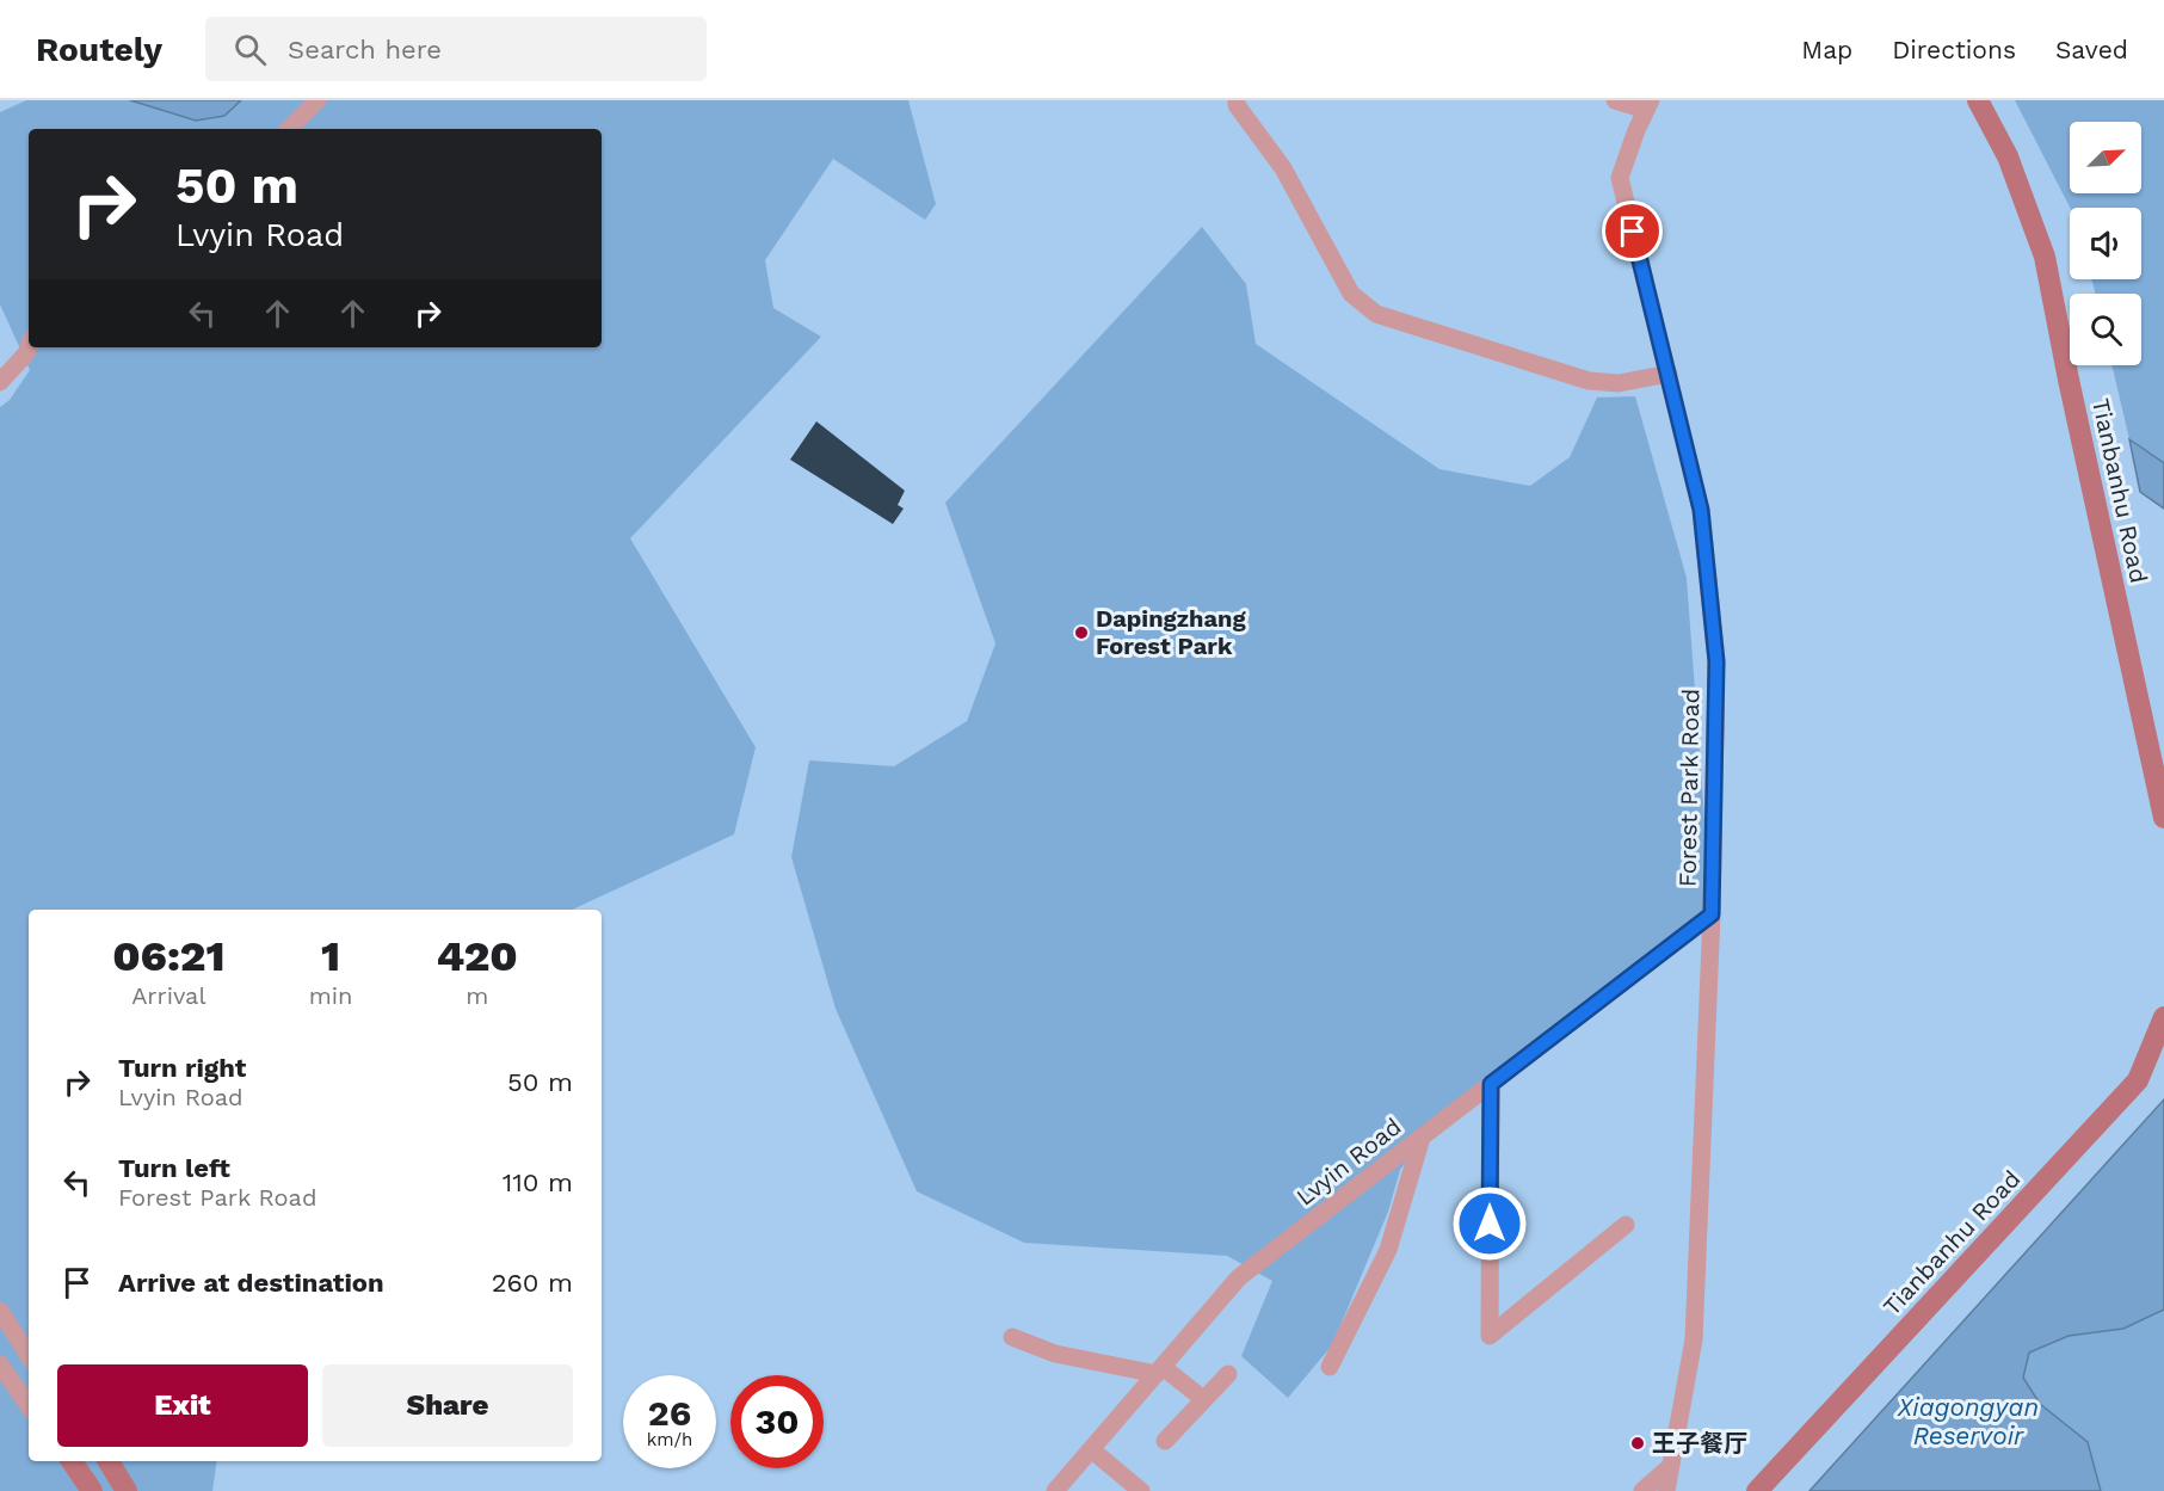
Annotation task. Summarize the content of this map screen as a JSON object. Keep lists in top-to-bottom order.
{
  "streets": {
    "street": ["Tianbanhu Road", "Forest Park Road", "Lvyin Road"]
  },
  "crossings": [
    ["Forest Park Road", "Lvyin Road"]
  ],
  "water": ["Xiagongyan Reservoir"],
  "places": ["Dapingzhang Forest Park", "王子餐厅"],
  "north": "top right",
  "page": {
    "header": "Routely",
    "search": "Search here",
    "nav": ["Map", "Directions", "Saved"],
    "turn": ["50 m", "Lvyin Road"],
    "eta": [
      "06:21",
      "Arrival",
      "1",
      "min",
      "420",
      "m"
    ],
    "list": [
      {
        "name": "Turn right",
        "note": "Lvyin Road",
        "value": "50 m"
      },
      {
        "name": "Turn left",
        "note": "Forest Park Road",
        "value": "110 m"
      },
      {
        "name": "Arrive at destination",
        "value": "260 m"
      }
    ],
    "buttons": ["Exit", "Share"],
    "speed": "26 km/h",
    "limit": "30"
  }
}
